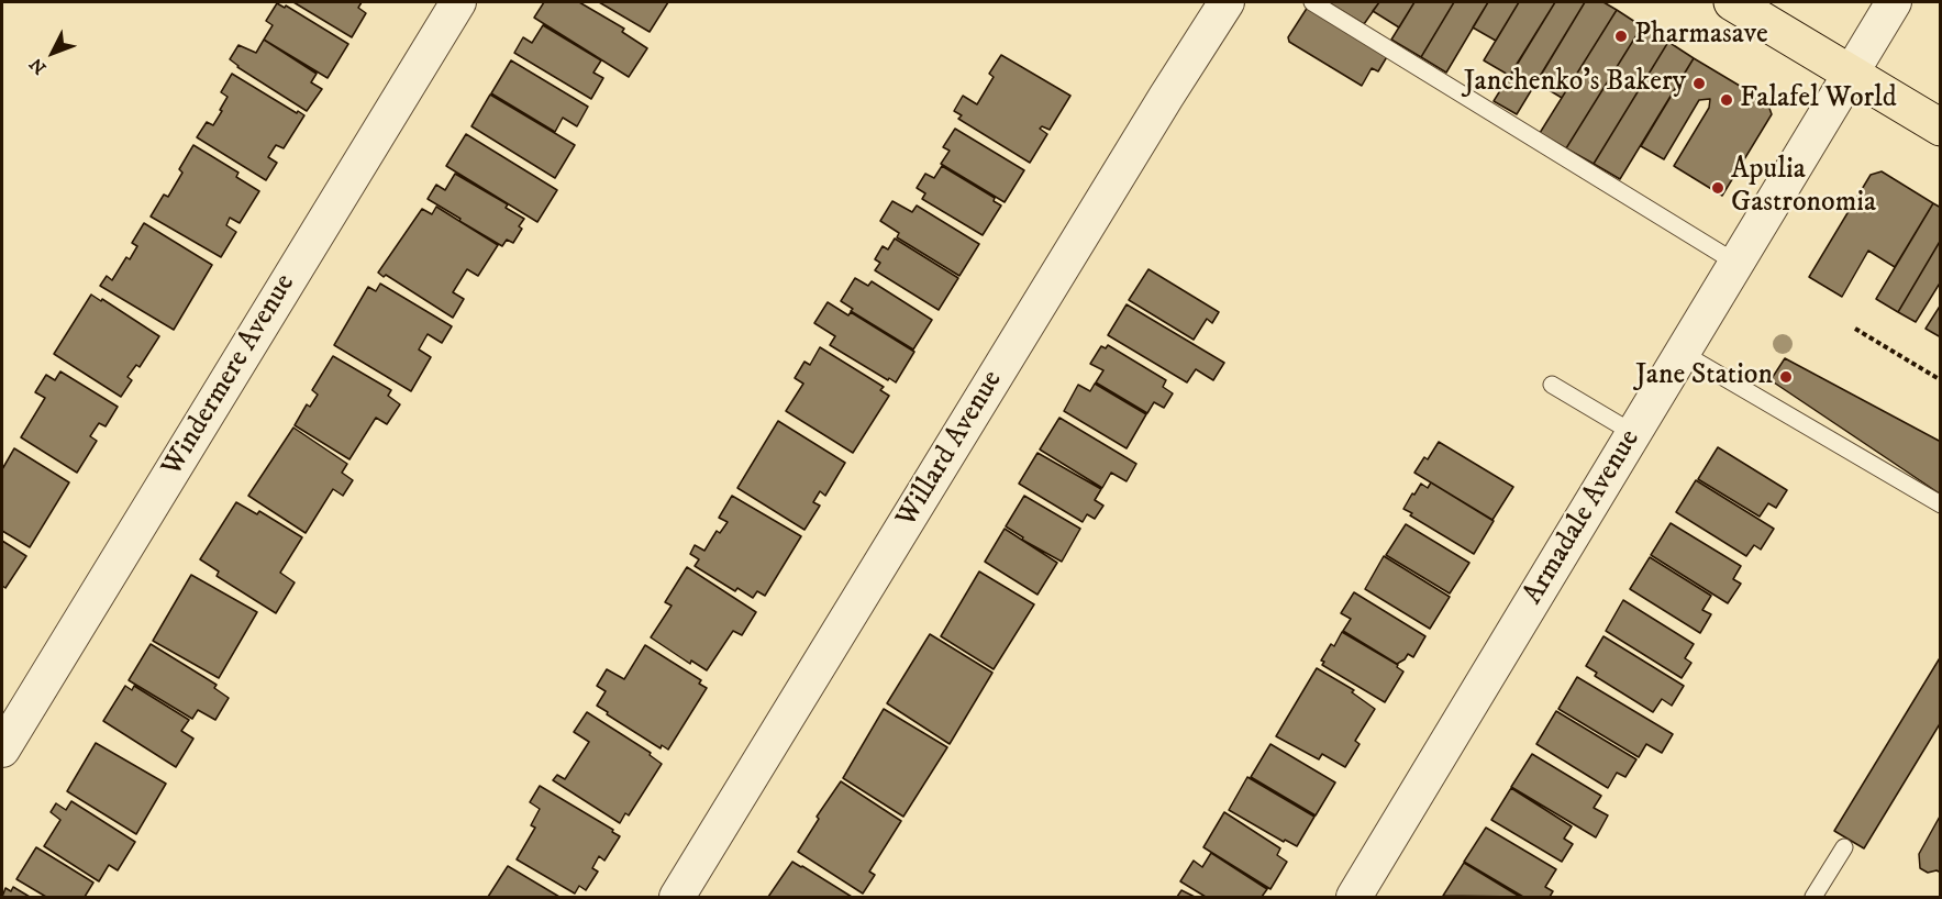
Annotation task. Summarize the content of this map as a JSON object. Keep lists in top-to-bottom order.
{
  "streets": {
    "street": ["Windermere Avenue", "Willard Avenue", "Armadale Avenue"]
  },
  "places": [
    "Pharmasave",
    "Janchenko's Bakery",
    "Falafel World",
    "Apulia Gastronomia",
    "Jane Station"
  ],
  "north": "bottom left"
}
